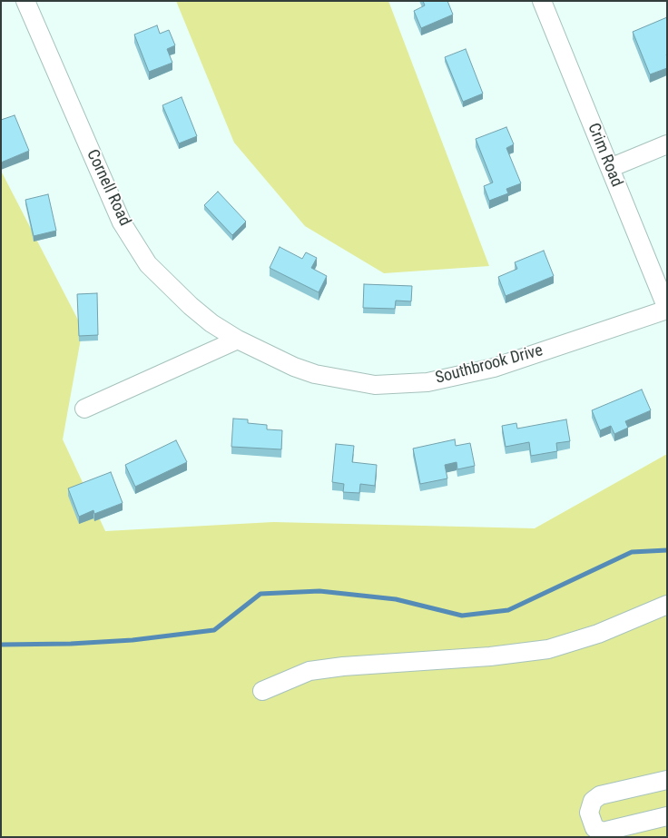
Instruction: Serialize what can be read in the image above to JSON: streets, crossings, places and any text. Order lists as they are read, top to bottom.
{
  "streets": {
    "street": ["Crim Road", "Cornell Road", "Southbrook Drive"]
  },
  "crossings": [
    ["Crim Road", "Southbrook Drive"],
    ["Cornell Road", "Southbrook Drive"]
  ]
}
